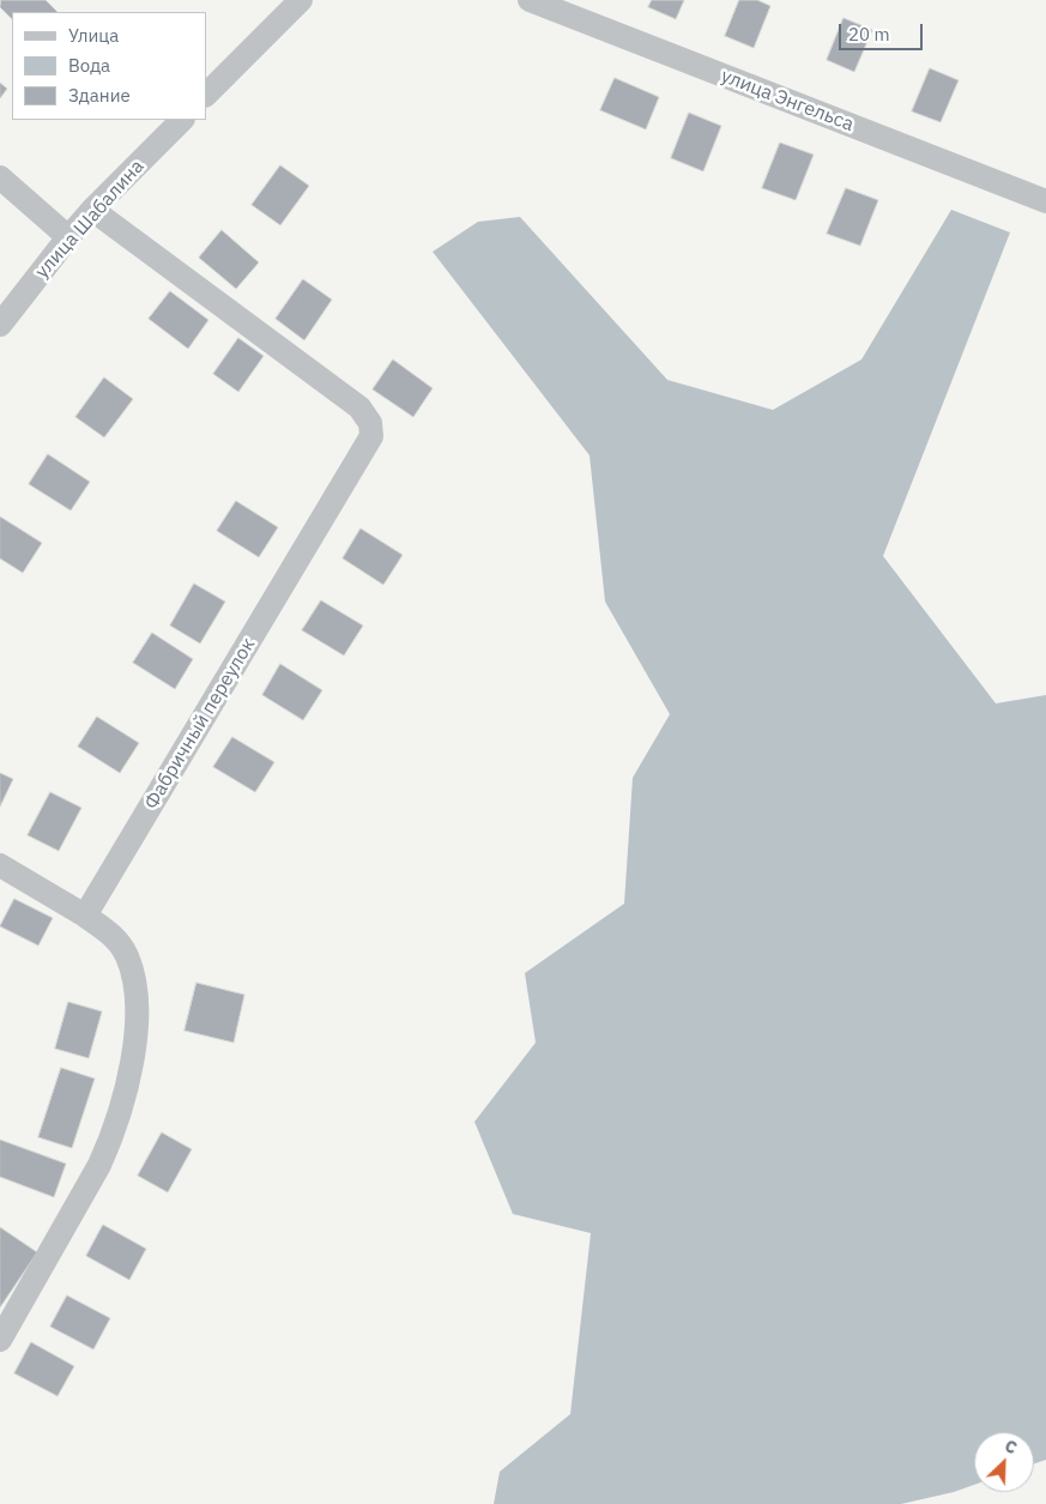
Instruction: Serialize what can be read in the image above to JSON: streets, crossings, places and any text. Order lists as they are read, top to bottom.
{
  "streets": {
    "street": ["улица Энгельса", "улица Шабалина", "Фабричный переулок"]
  },
  "crossings": [
    ["улица Шабалина", "Фабричный переулок"]
  ],
  "legend": ["Улица", "Вода", "Здание"],
  "scale_bar": "20 m",
  "north": "top right"
}
